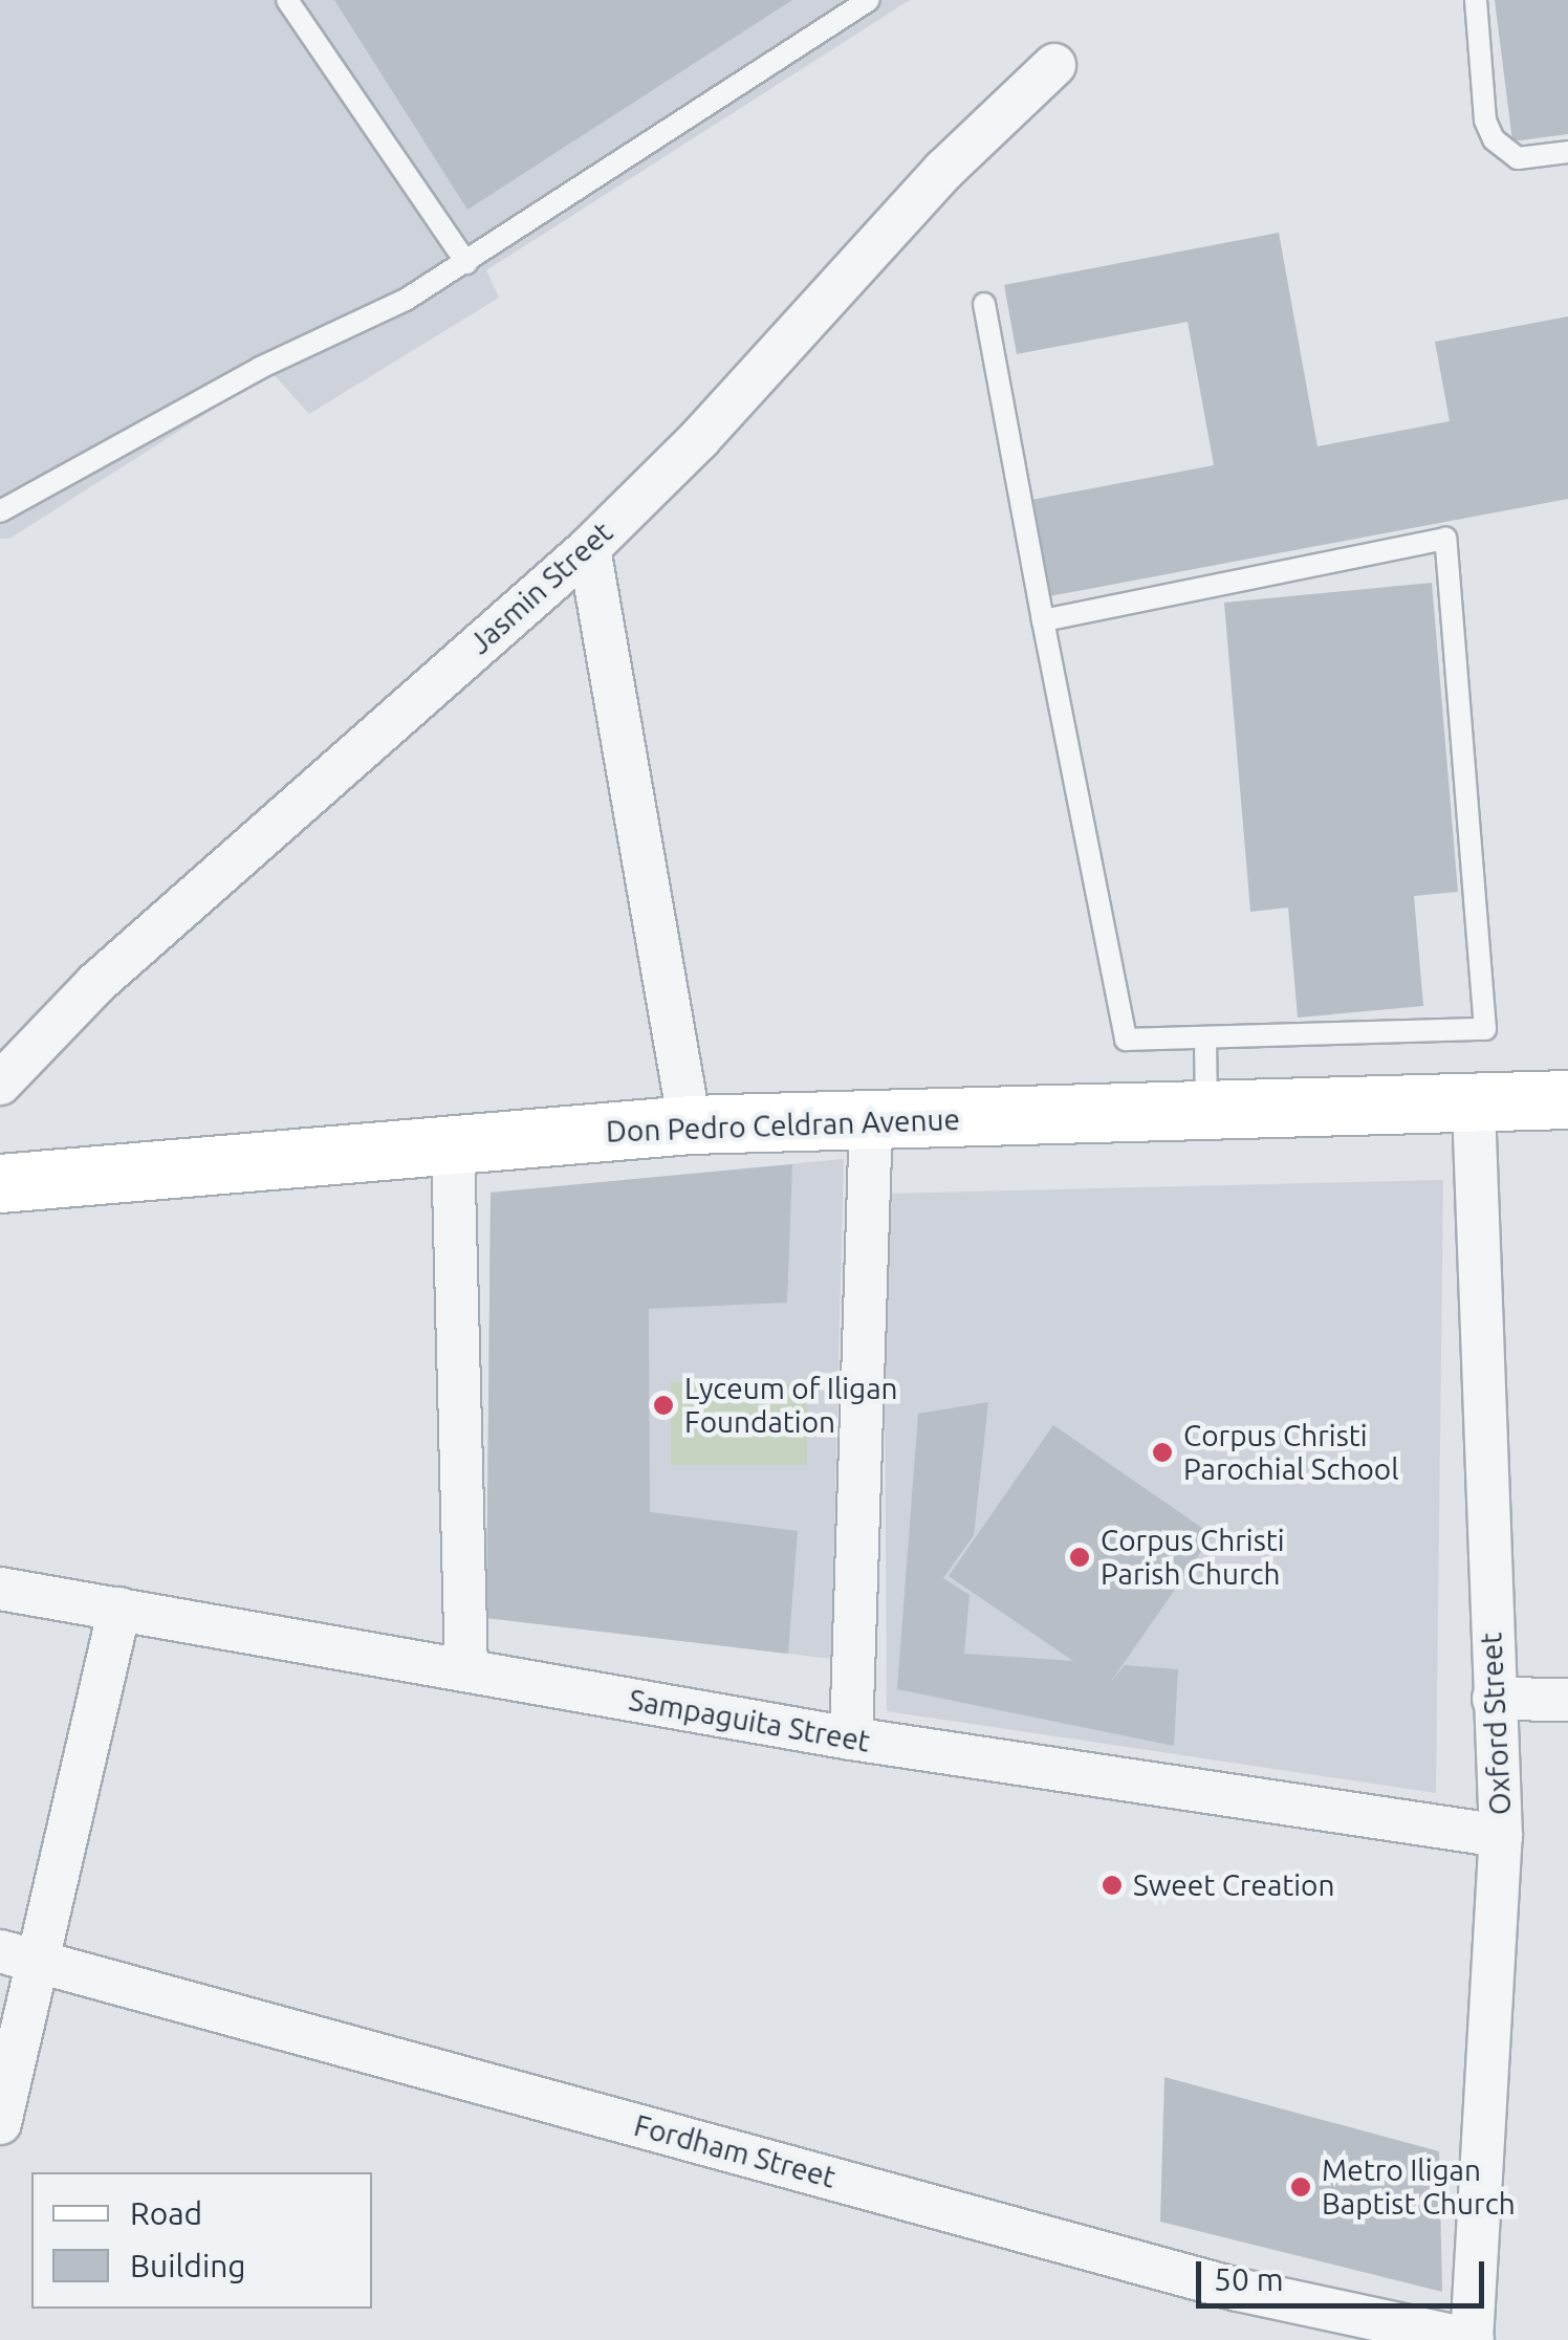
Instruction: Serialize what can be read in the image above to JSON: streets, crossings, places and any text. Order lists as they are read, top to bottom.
{
  "streets": {
    "main road": ["Don Pedro Celdran Avenue"],
    "street": [
      "Jasmin Street",
      "Sampaguita Street",
      "Oxford Street",
      "Fordham Street"
    ]
  },
  "crossings": [
    ["Don Pedro Celdran Avenue", "Oxford Street"],
    ["Sampaguita Street", "Oxford Street"],
    ["Oxford Street", "Fordham Street"]
  ],
  "places": [
    "Lyceum of Iligan Foundation",
    "Corpus Christi Parochial School",
    "Corpus Christi Parish Church",
    "Sweet Creation",
    "Metro Iligan Baptist Church"
  ],
  "legend": ["Road", "Building"],
  "scale_bar": "50 m"
}
